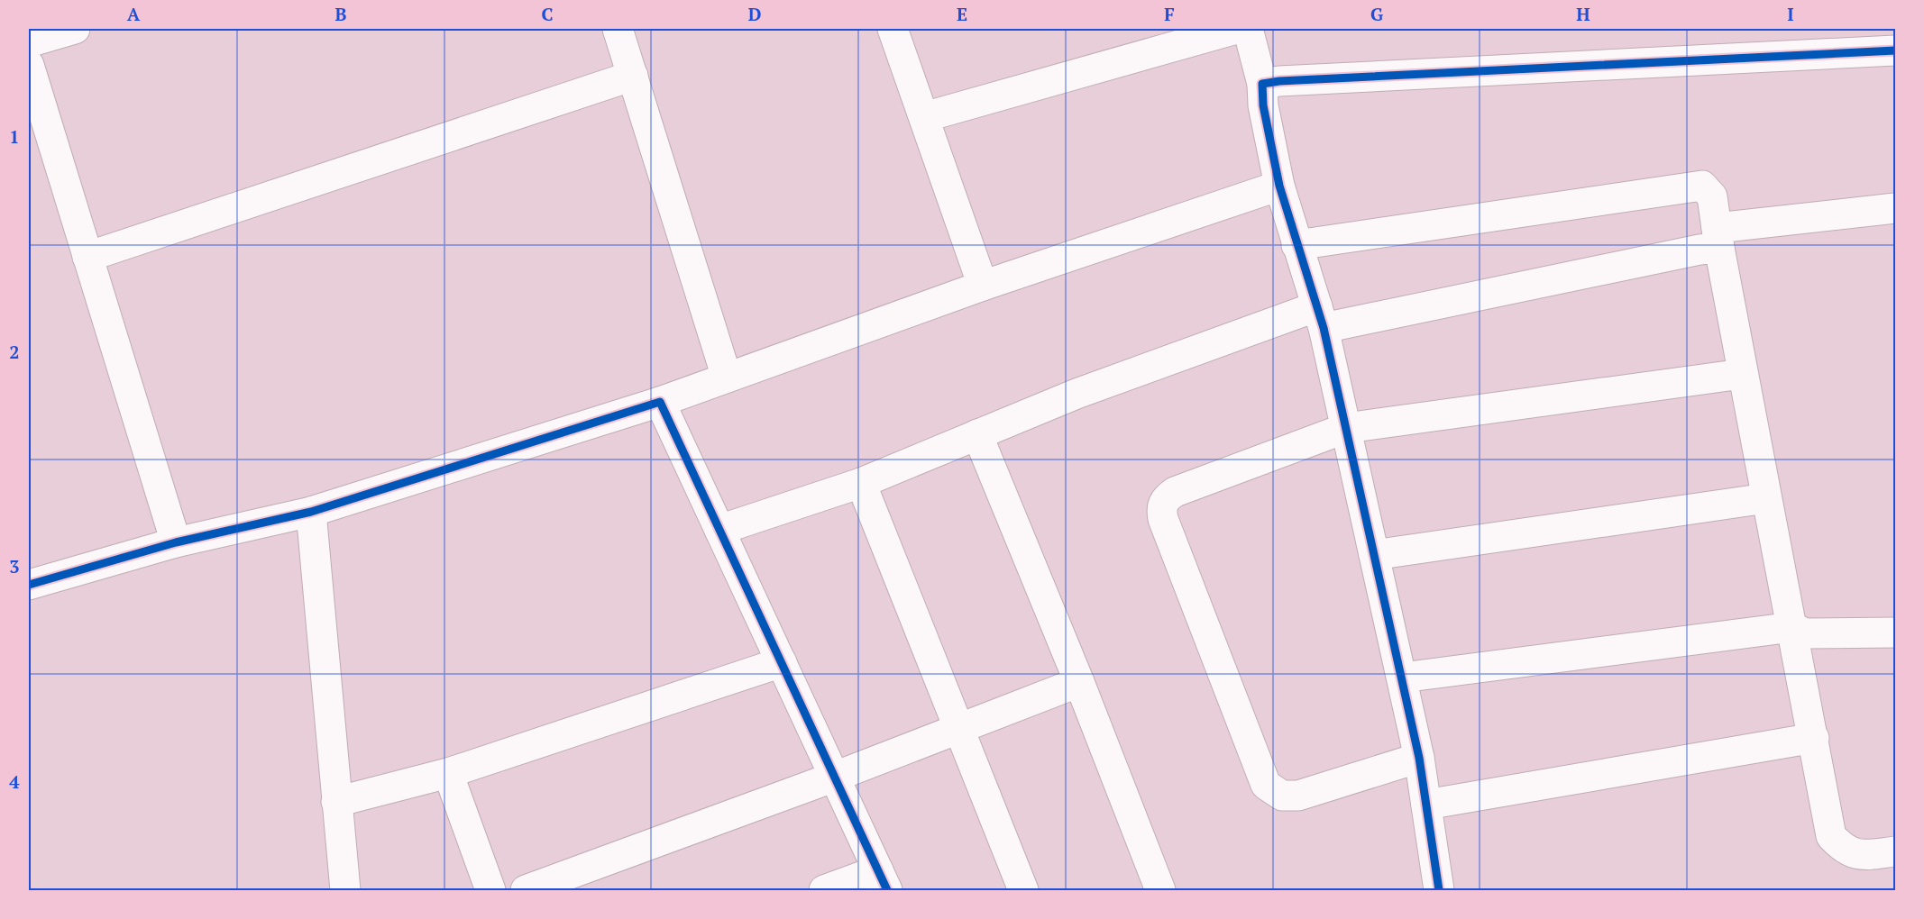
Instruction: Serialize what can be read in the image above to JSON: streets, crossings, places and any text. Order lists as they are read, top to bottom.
{
  "grid": {
    "columns": [
      "A",
      "B",
      "C",
      "D",
      "E",
      "F",
      "G",
      "H",
      "I"
    ],
    "rows": [
      "1",
      "2",
      "3",
      "4"
    ]
  }
}
